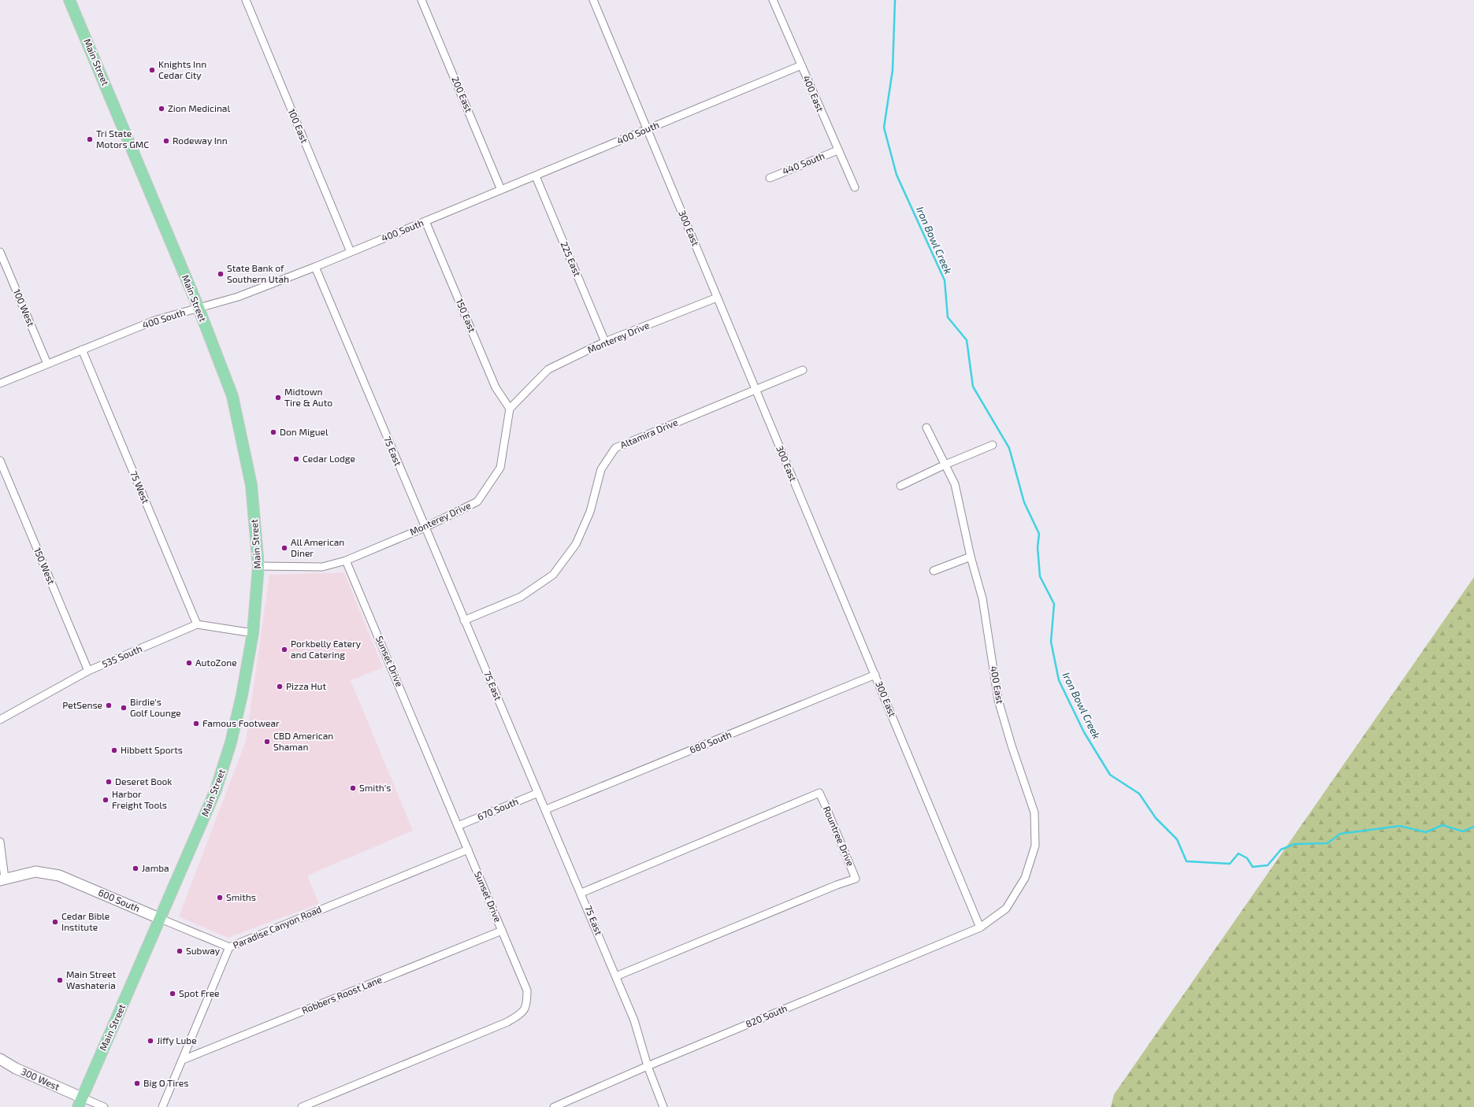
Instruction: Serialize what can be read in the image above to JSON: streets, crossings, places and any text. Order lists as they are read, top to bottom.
{
  "streets": {
    "main road": ["Main Street", "600 South", "300 West"],
    "street": [
      "400 East",
      "200 East",
      "100 East",
      "400 South",
      "440 South",
      "300 East",
      "225 East",
      "100 West",
      "150 East",
      "Monterey Drive",
      "Altamira Drive",
      "75 East",
      "75 West",
      "150 West",
      "535 South",
      "Sunset Drive",
      "680 South",
      "670 South",
      "Rountree Drive",
      "Paradise Canyon Road",
      "Robbers Roost Lane",
      "820 South"
    ]
  },
  "crossings": [
    ["Main Street", "400 South"],
    ["Main Street", "Monterey Drive"],
    ["Main Street", "600 South"],
    ["Main Street", "300 West"],
    ["400 East", "400 South"],
    ["400 East", "440 South"],
    ["400 East", "300 East"],
    ["400 East", "820 South"],
    ["200 East", "400 South"],
    ["100 East", "400 South"],
    ["400 South", "300 East"],
    ["400 South", "225 East"],
    ["400 South", "100 West"],
    ["400 South", "150 East"],
    ["400 South", "75 East"],
    ["400 South", "75 West"],
    ["300 East", "Monterey Drive"],
    ["300 East", "Altamira Drive"],
    ["300 East", "680 South"],
    ["300 East", "820 South"],
    ["225 East", "Monterey Drive"],
    ["150 East", "Monterey Drive"],
    ["Monterey Drive", "75 East"],
    ["Monterey Drive", "Sunset Drive"],
    ["Altamira Drive", "75 East"],
    ["75 East", "680 South"],
    ["75 East", "670 South"],
    ["75 East", "Rountree Drive"],
    ["75 East", "820 South"],
    ["75 West", "535 South"],
    ["150 West", "535 South"],
    ["Sunset Drive", "670 South"],
    ["Sunset Drive", "Paradise Canyon Road"],
    ["Sunset Drive", "Robbers Roost Lane"],
    ["600 South", "Paradise Canyon Road"],
    ["Paradise Canyon Road", "Robbers Roost Lane"]
  ],
  "water": ["Iron Bowl Creek"],
  "places": [
    "Knights Inn Cedar City",
    "Zion Medicinal",
    "Tri State Motors GMC",
    "Rodeway Inn",
    "State Bank of Southern Utah",
    "Midtown Tire & Auto",
    "Don Miguel",
    "Cedar Lodge",
    "All American Diner",
    "Porkbelly Eatery and Catering",
    "AutoZone",
    "Pizza Hut",
    "PetSense",
    "Birdie's Golf Lounge",
    "Famous Footwear",
    "CBD American Shaman",
    "Hibbett Sports",
    "Deseret Book",
    "Smith's",
    "Harbor Freight Tools",
    "Jamba",
    "Smiths",
    "Cedar Bible Institute",
    "Subway",
    "Main Street Washateria",
    "Spot Free",
    "Jiffy Lube",
    "Big O Tires"
  ]
}
